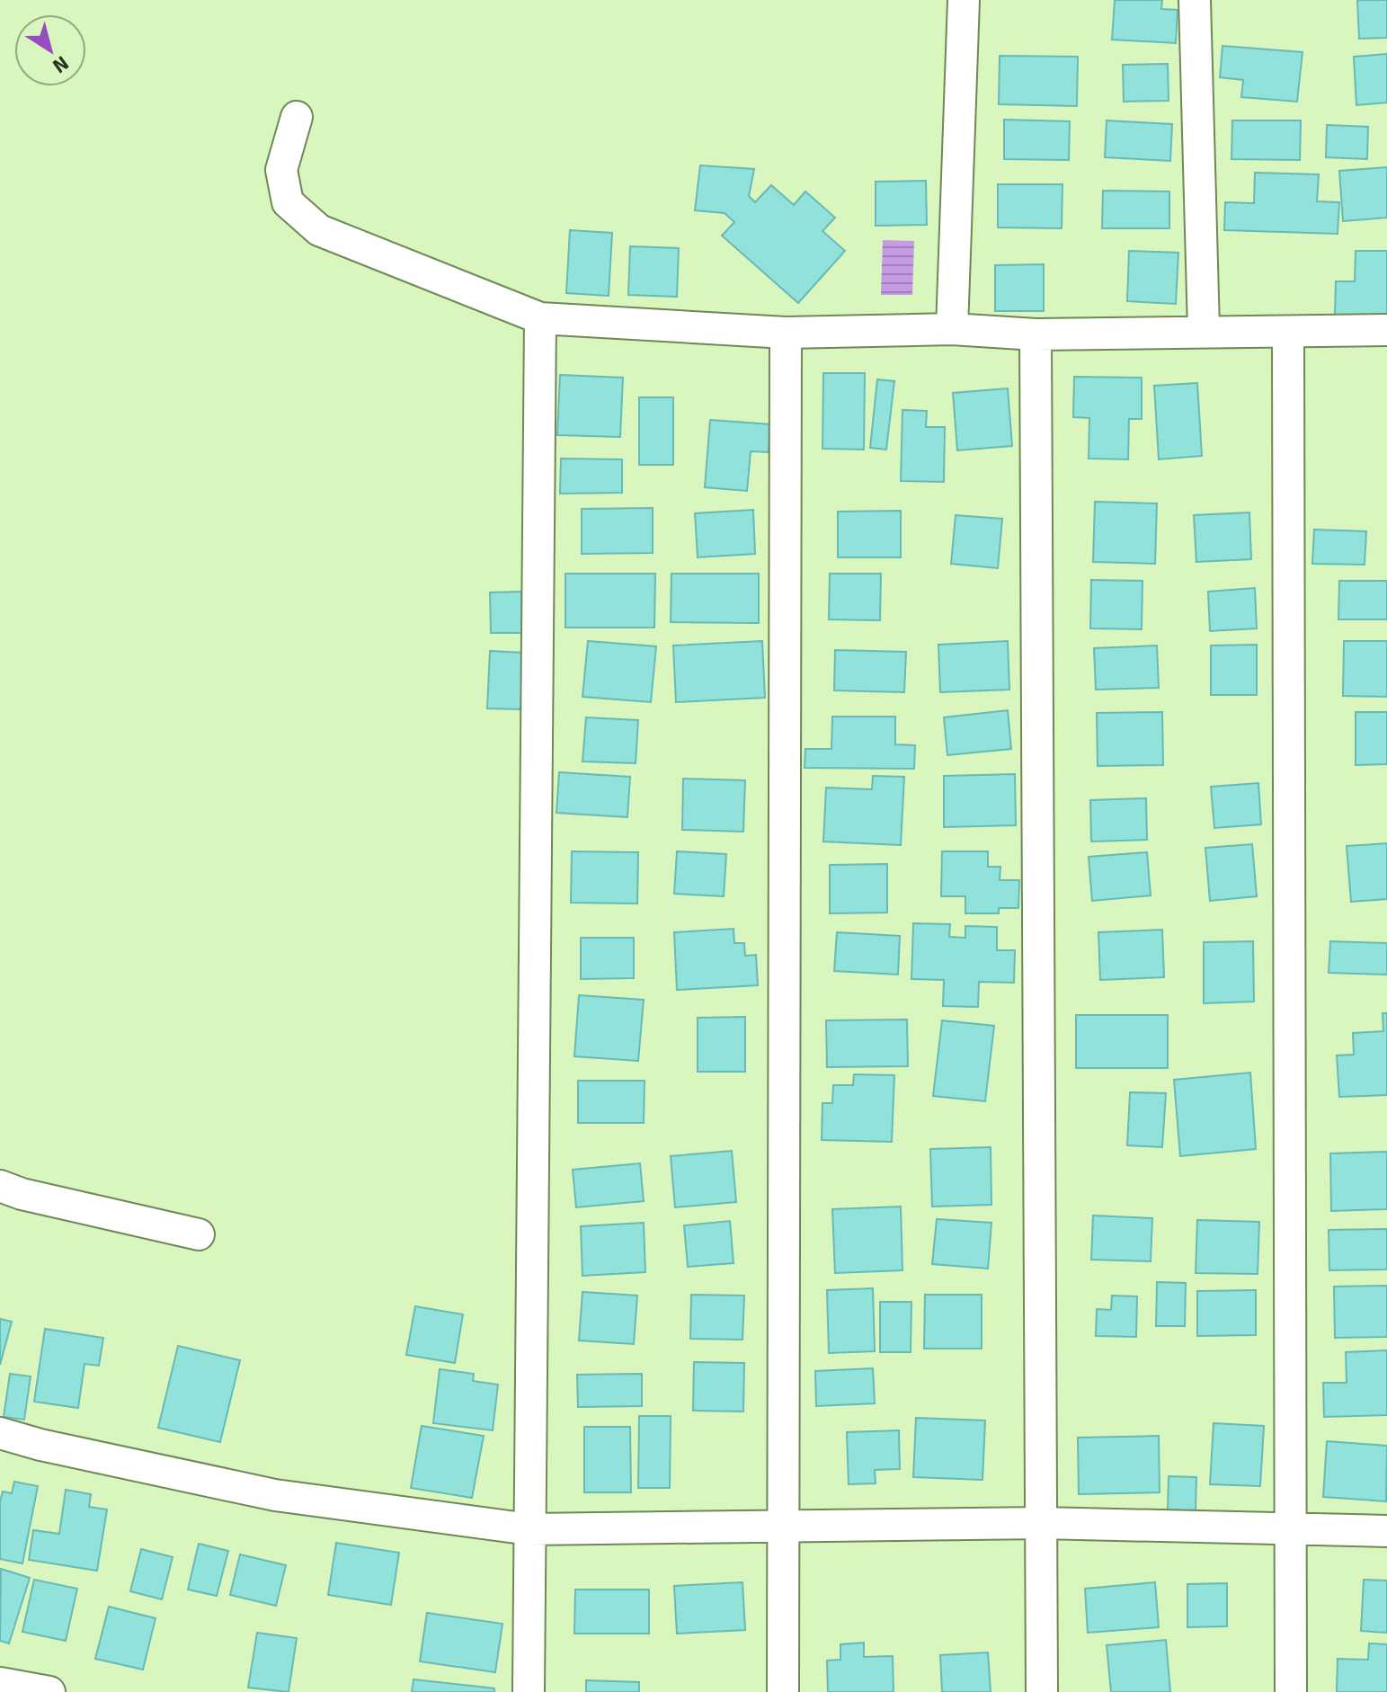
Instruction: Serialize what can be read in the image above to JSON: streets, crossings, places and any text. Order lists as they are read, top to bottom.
{
  "north": "bottom right"
}
